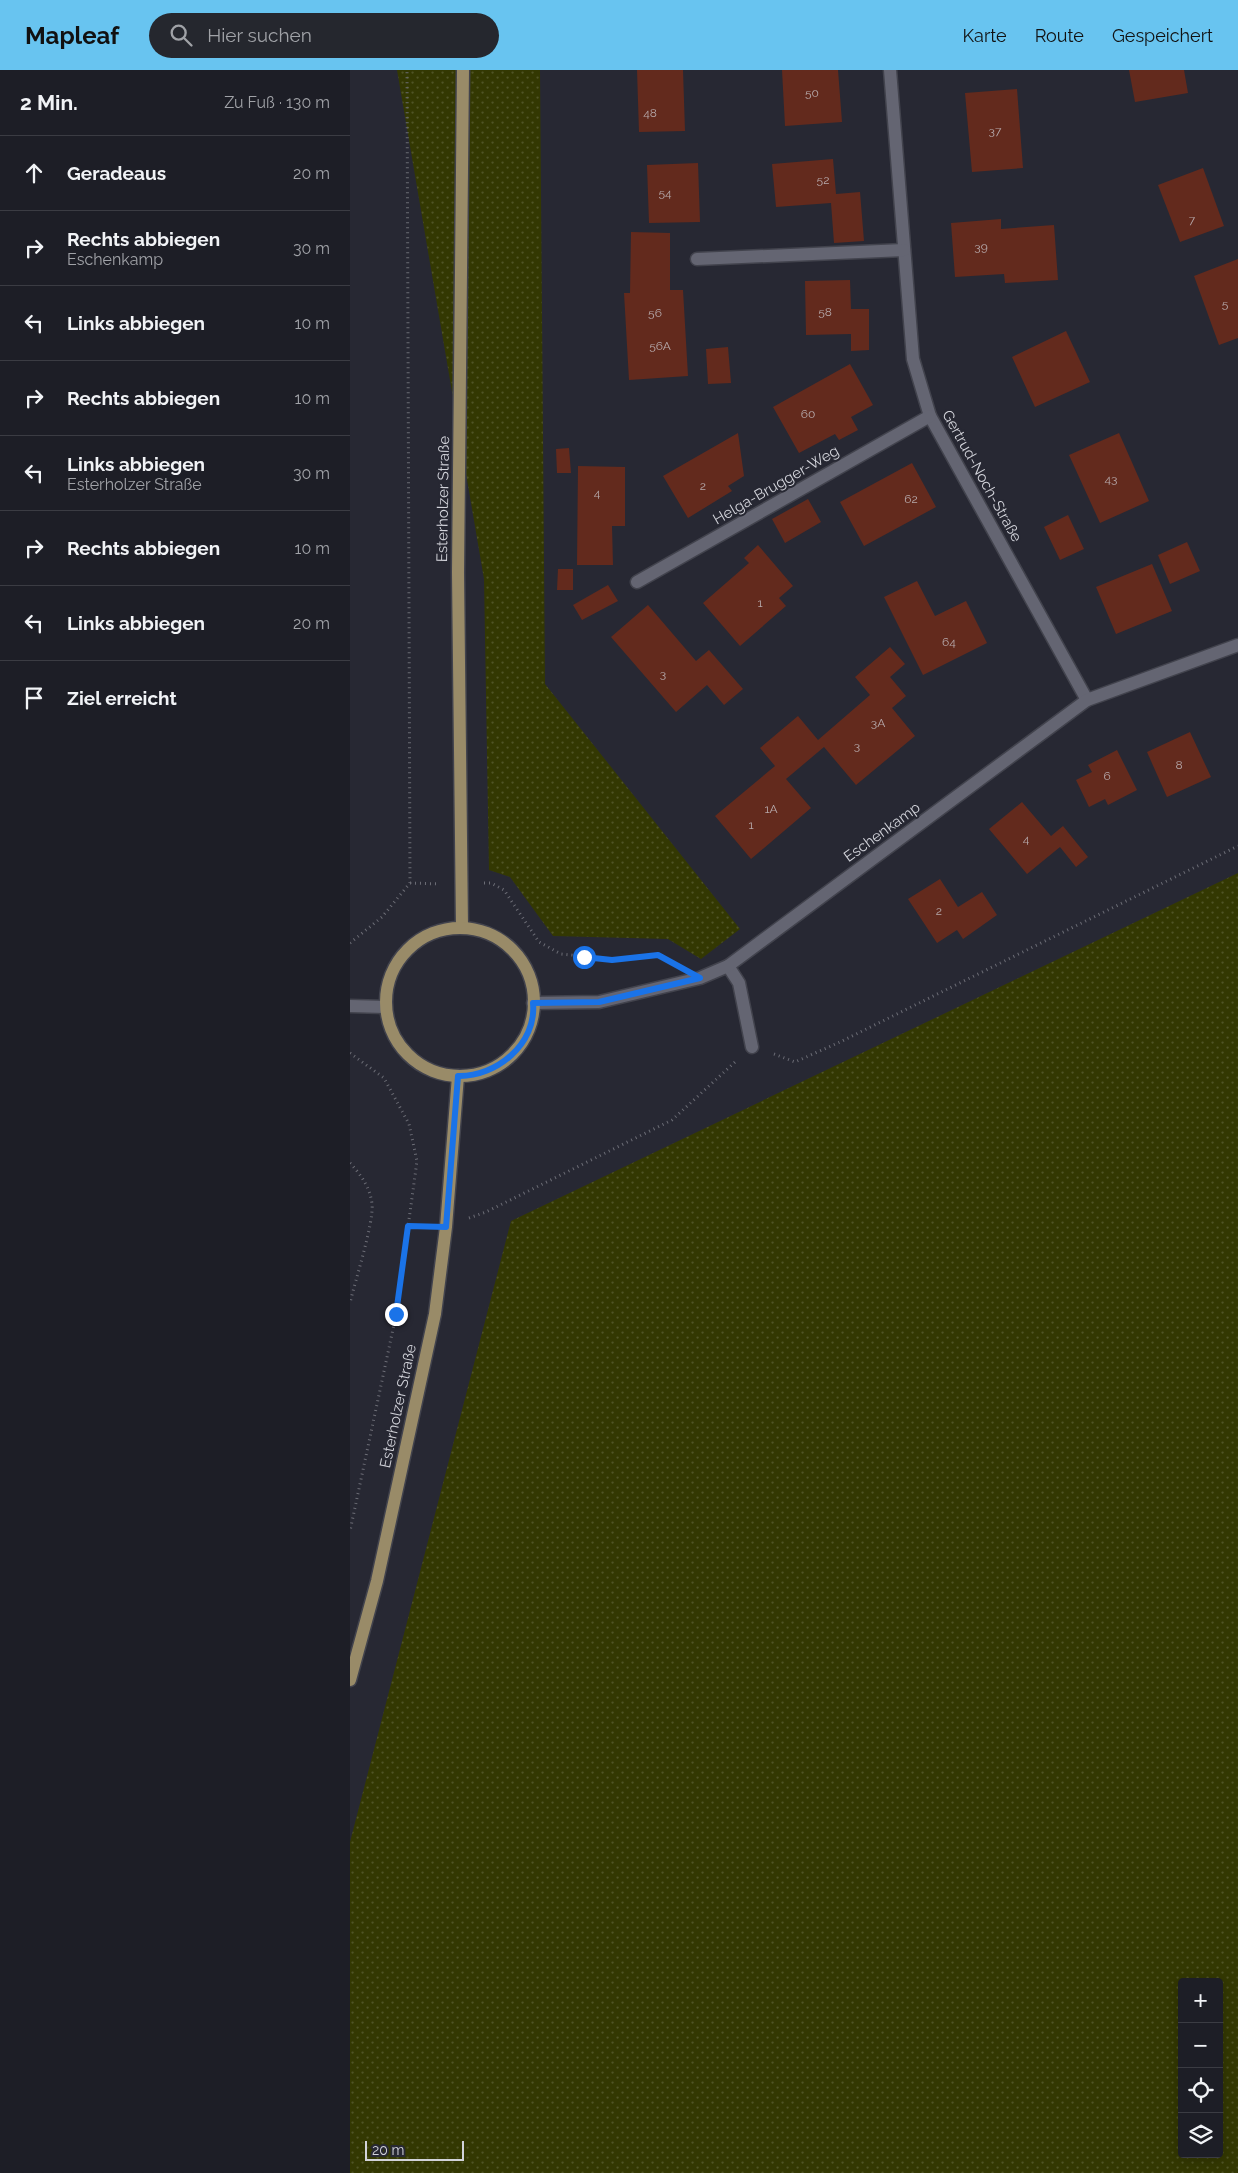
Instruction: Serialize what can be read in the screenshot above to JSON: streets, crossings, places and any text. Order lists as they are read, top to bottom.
{
  "streets": {
    "main road": ["Esterholzer Straße"],
    "street": ["Gertrud-Noch-Straße", "Helga-Brugger-Weg", "Eschenkamp"]
  },
  "crossings": [
    ["Gertrud-Noch-Straße", "Helga-Brugger-Weg"],
    ["Gertrud-Noch-Straße", "Eschenkamp"],
    ["Esterholzer Straße", "Eschenkamp"]
  ],
  "house_numbers": [
    "50",
    "48",
    "37",
    "52",
    "54",
    "7",
    "39",
    "5",
    "58",
    "56",
    "56A",
    "60",
    "43",
    "2",
    "4",
    "62",
    "1",
    "64",
    "3",
    "3A",
    "3",
    "8",
    "6",
    "1A",
    "1",
    "4",
    "2"
  ],
  "scale_bar": "20 m",
  "page": {
    "header": "Mapleaf",
    "search": "Hier suchen",
    "nav": ["Karte", "Route", "Gespeichert"],
    "heading": ["2 Min.", "Zu Fuß · 130 m"],
    "list": [
      ["Geradeaus", "20 m"],
      ["Rechts abbiegen", "Eschenkamp", "30 m"],
      ["Links abbiegen", "10 m"],
      ["Rechts abbiegen", "10 m"],
      ["Links abbiegen", "Esterholzer Straße", "30 m"],
      ["Rechts abbiegen", "10 m"],
      ["Links abbiegen", "20 m"],
      "Ziel erreicht"
    ],
    "map_buttons": ["+", "−"],
    "scale": "20 m"
  }
}
